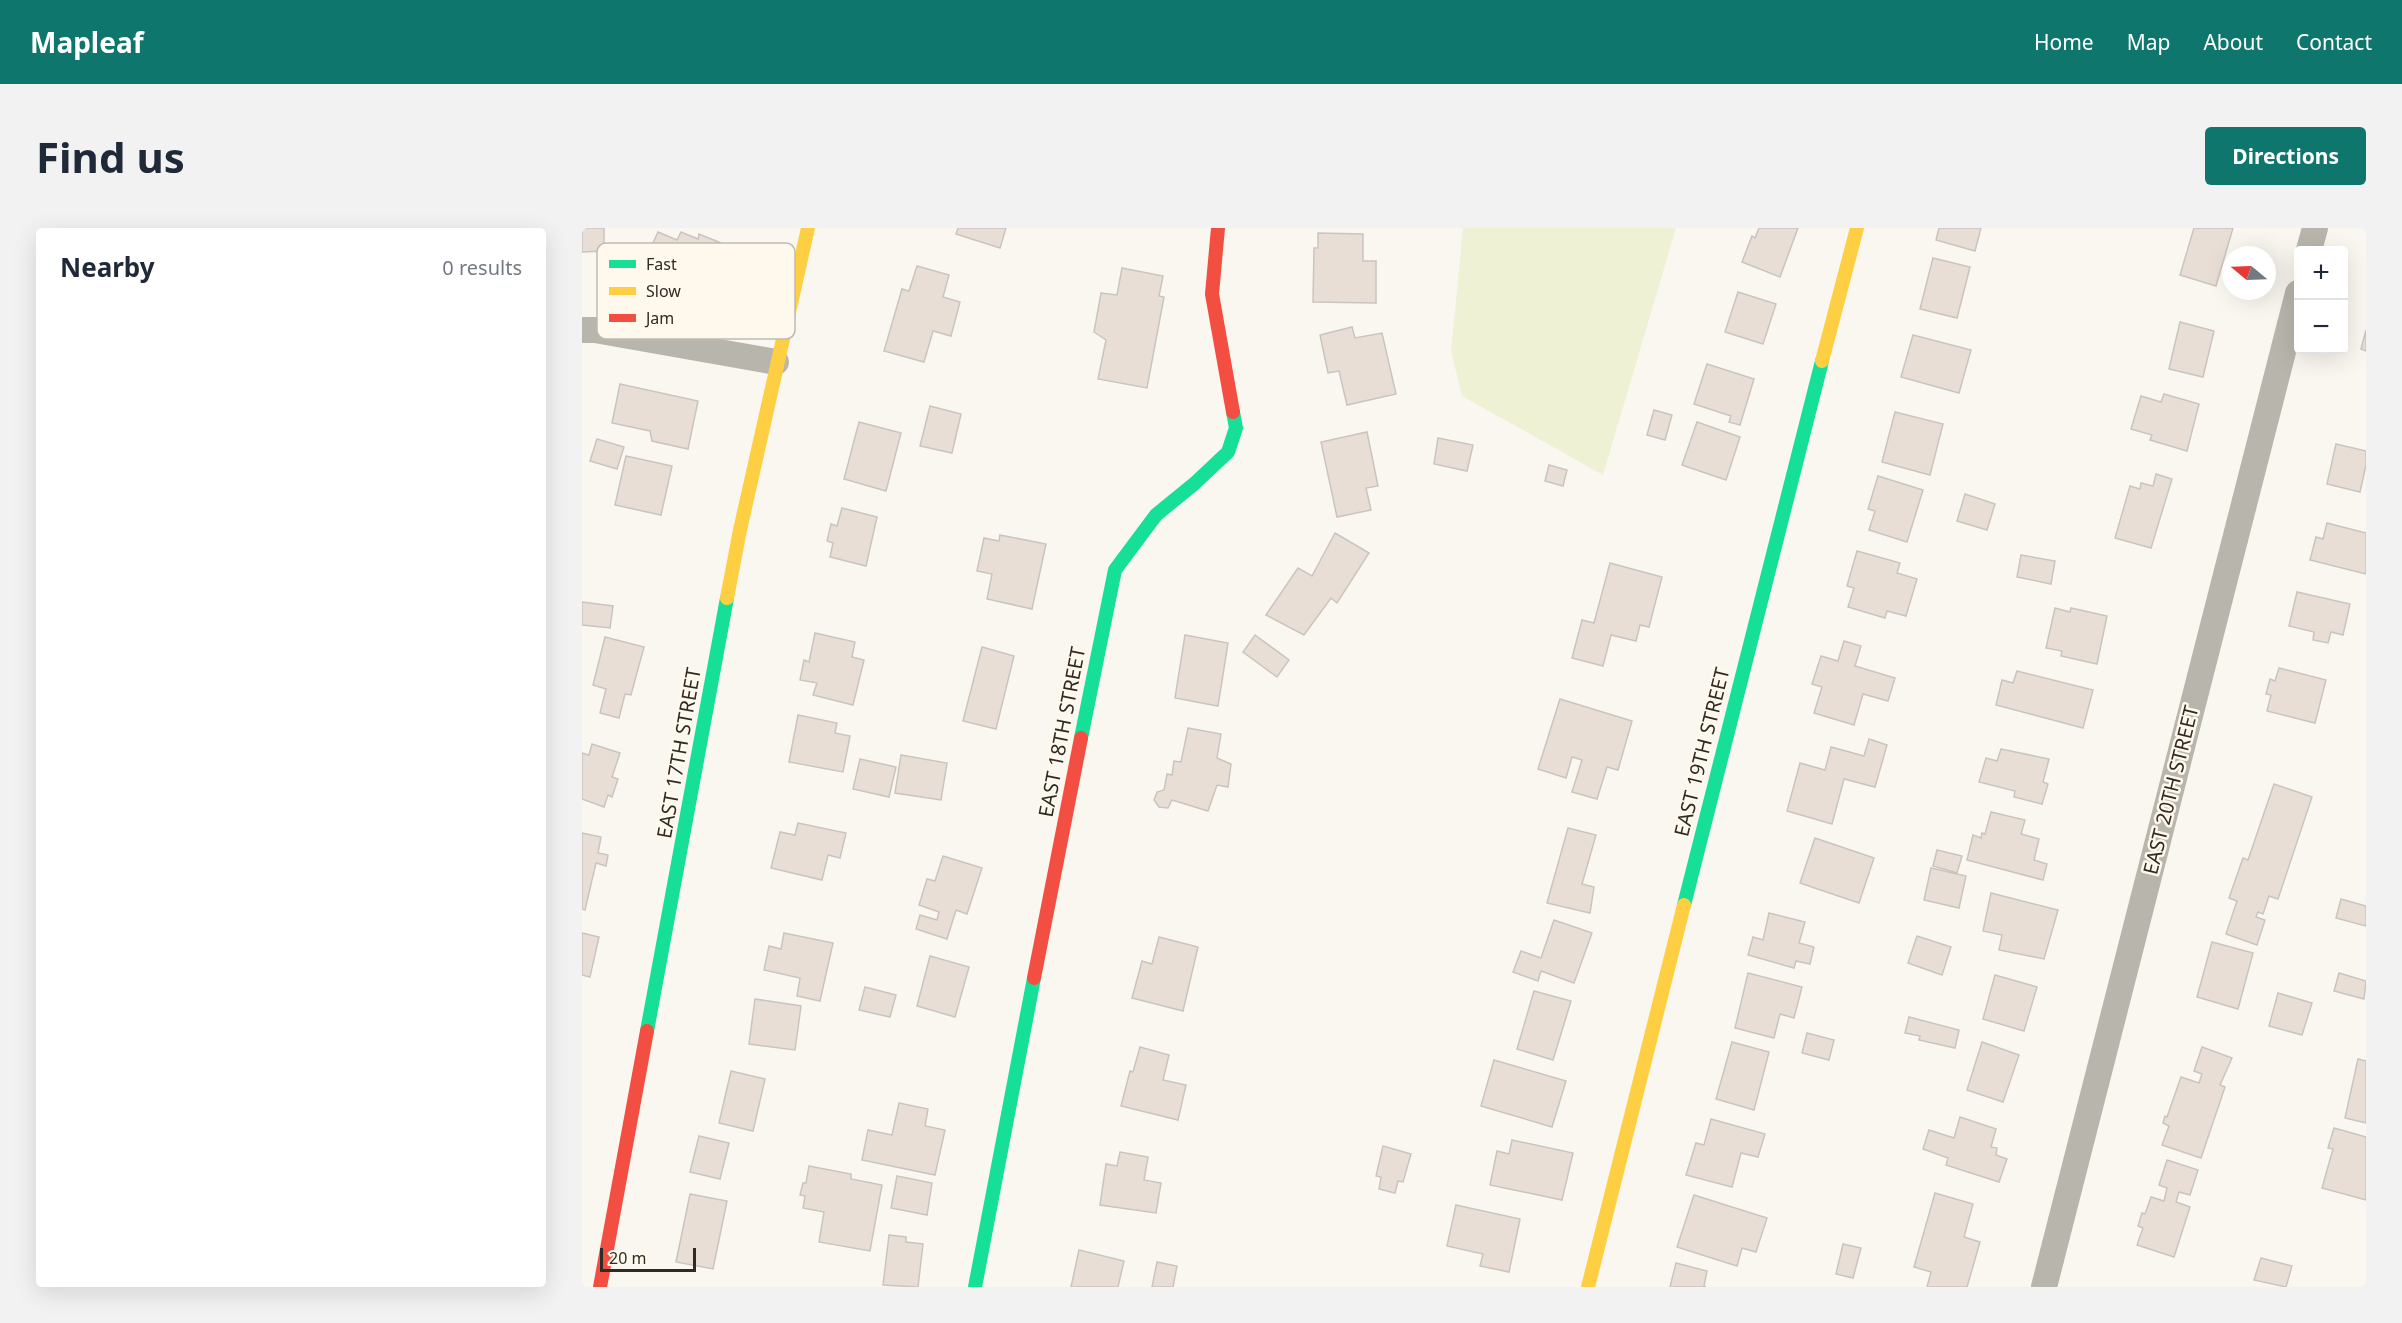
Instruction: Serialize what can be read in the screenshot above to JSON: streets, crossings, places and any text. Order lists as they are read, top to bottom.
{
  "streets": {
    "street": [
      "EAST 18TH STREET",
      "EAST 19TH STREET",
      "EAST 17TH STREET",
      "EAST 20TH STREET"
    ]
  },
  "legend": ["Fast", "Slow", "Jam"],
  "scale_bar": "20 m",
  "north": "left",
  "page": {
    "header": "Mapleaf",
    "nav": [
      "Home",
      "Map",
      "About",
      "Contact"
    ],
    "buttons": "Directions",
    "title": "Find us",
    "heading": ["Nearby", "0 results"],
    "map_buttons": ["+", "−"],
    "scale": "20 m"
  }
}
